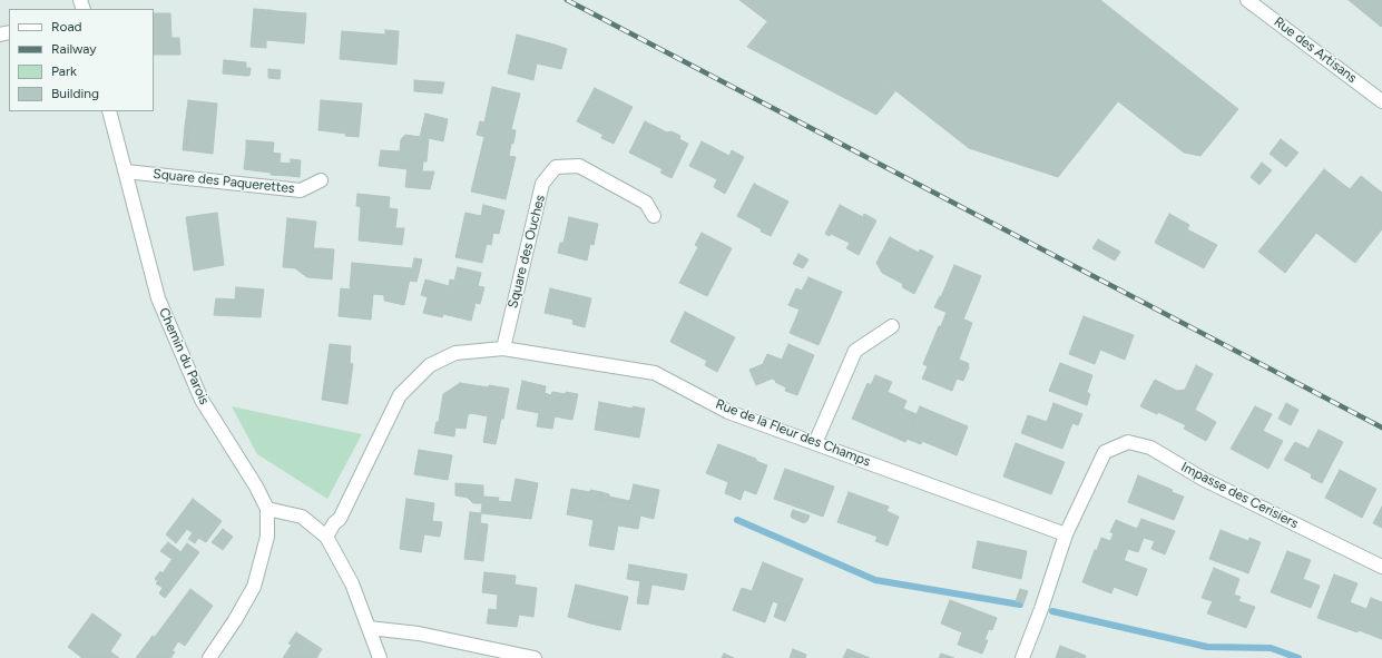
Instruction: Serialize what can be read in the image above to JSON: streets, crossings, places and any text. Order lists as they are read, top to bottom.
{
  "streets": {
    "street": [
      "Rue des Artisans",
      "Square des Paquerettes",
      "Square des Ouches",
      "Chemin du Parois",
      "Rue de la Fleur des Champs",
      "Impasse des Cerisiers"
    ]
  },
  "crossings": [
    ["Square des Paquerettes", "Chemin du Parois"],
    ["Square des Ouches", "Rue de la Fleur des Champs"],
    ["Rue de la Fleur des Champs", "Impasse des Cerisiers"]
  ],
  "legend": [
    "Road",
    "Railway",
    "Park",
    "Building"
  ]
}
